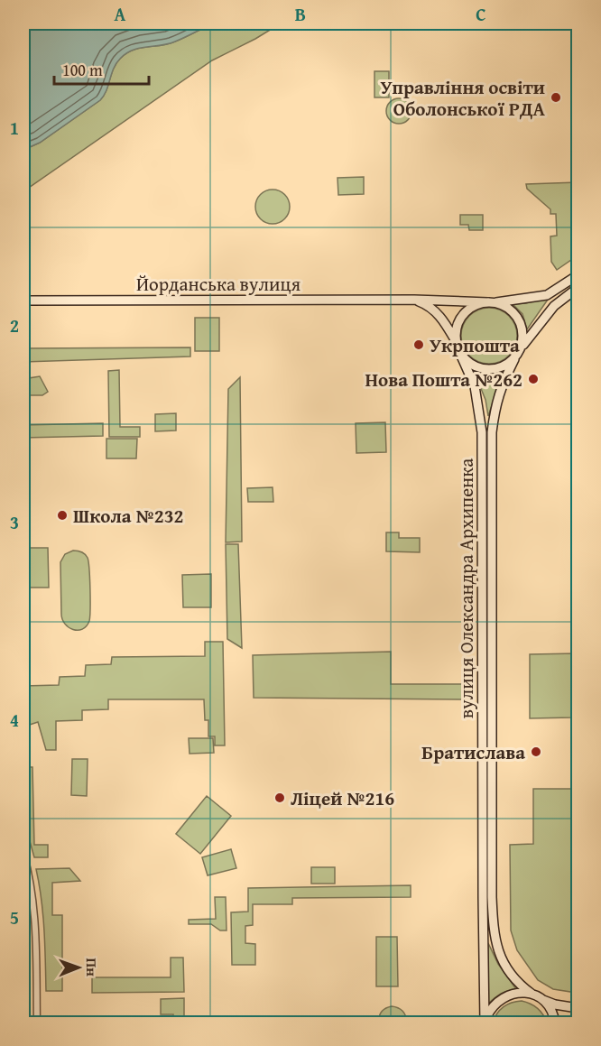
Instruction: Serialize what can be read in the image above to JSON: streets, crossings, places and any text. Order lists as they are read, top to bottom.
{
  "streets": {
    "main road": ["Йорданська вулиця", "вулиця Олександра Архипенка"]
  },
  "crossings": [
    ["Йорданська вулиця", "вулиця Олександра Архипенка"]
  ],
  "places": [
    "Управління освіти Оболонської РДА",
    "Укрпошта",
    "Нова Пошта №262",
    "Школа №232",
    "Братислава",
    "Ліцей №216"
  ],
  "scale_bar": "100 m",
  "north": "right",
  "grid": {
    "columns": ["A", "B", "C"],
    "rows": [
      "1",
      "2",
      "3",
      "4",
      "5"
    ]
  }
}
